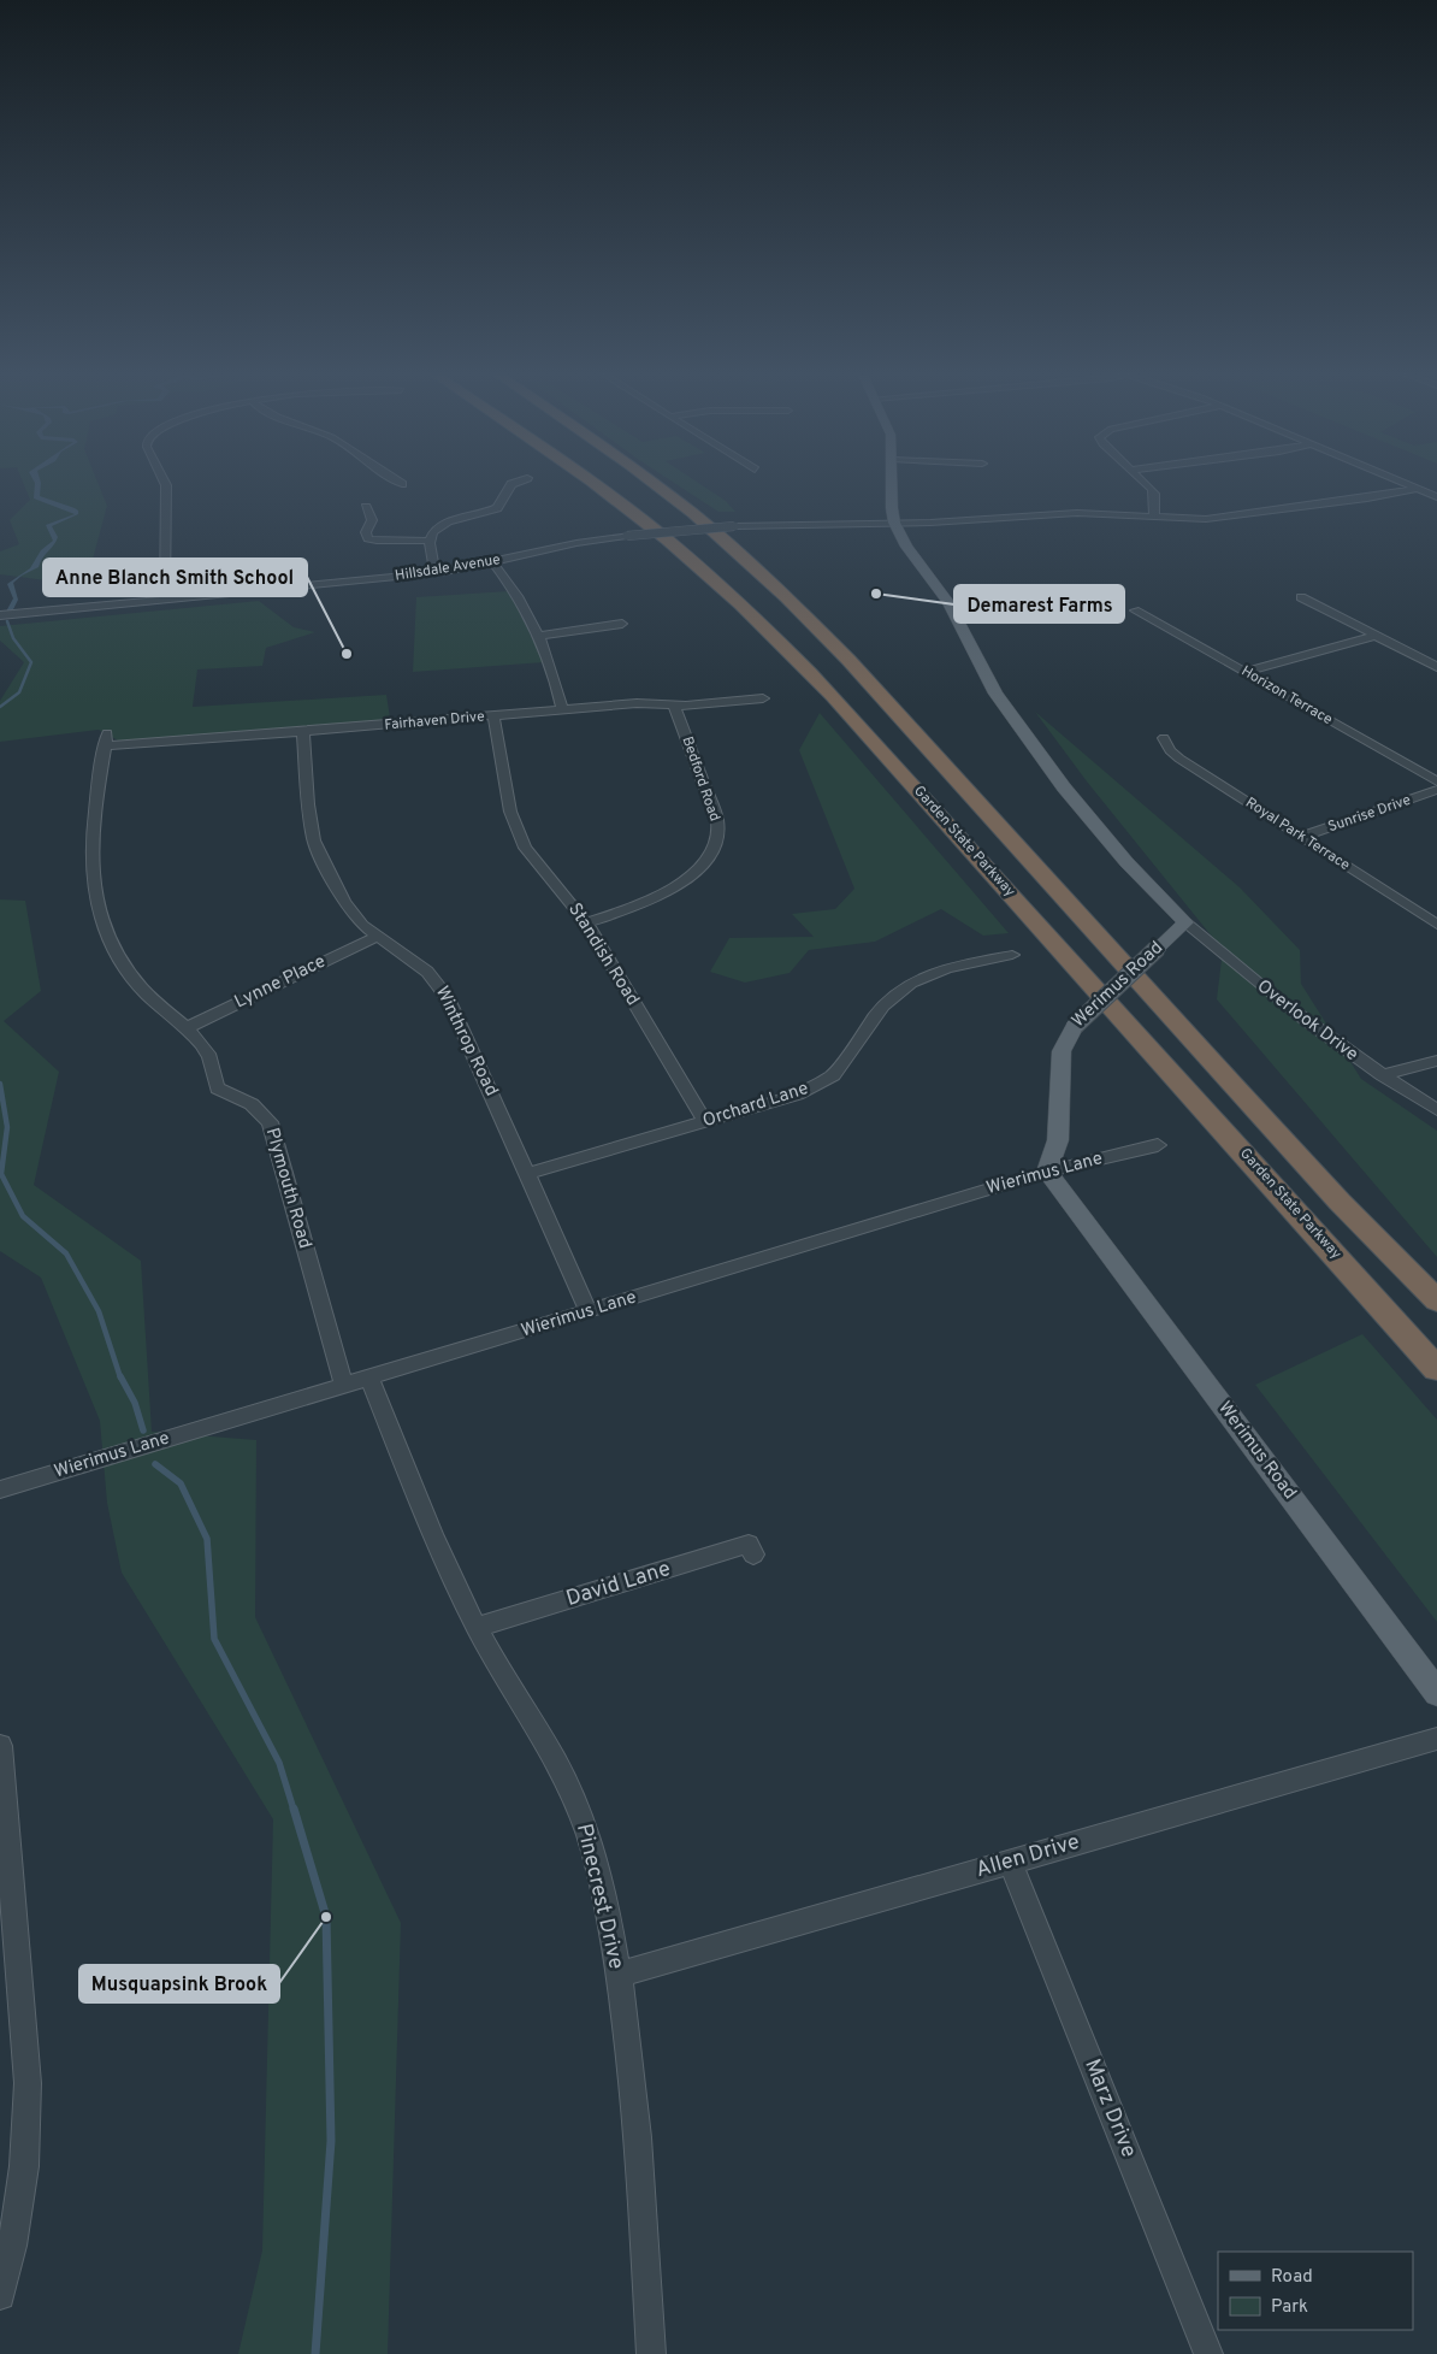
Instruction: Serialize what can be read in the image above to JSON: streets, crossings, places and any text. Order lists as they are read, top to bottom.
{
  "streets": {
    "highway": ["Garden State Parkway"],
    "main road": ["Werimus Road"],
    "street": [
      "Hillsdale Avenue",
      "Horizon Terrace",
      "Fairhaven Drive",
      "Bedford Road",
      "Sunrise Drive",
      "Royal Park Terrace",
      "Standish Road",
      "Lynne Place",
      "Overlook Drive",
      "Winthrop Road",
      "Orchard Lane",
      "Wierimus Lane",
      "Plymouth Road",
      "David Lane",
      "Allen Drive",
      "Pinecrest Drive",
      "Marz Drive"
    ]
  },
  "crossings": [
    ["Fairhaven Drive", "Bedford Road"],
    ["Fairhaven Drive", "Standish Road"],
    ["Fairhaven Drive", "Winthrop Road"],
    ["Fairhaven Drive", "Plymouth Road"],
    ["Bedford Road", "Standish Road"],
    ["Sunrise Drive", "Royal Park Terrace"],
    ["Standish Road", "Orchard Lane"],
    ["Lynne Place", "Winthrop Road"],
    ["Lynne Place", "Plymouth Road"],
    ["Werimus Road", "Overlook Drive"],
    ["Werimus Road", "Wierimus Lane"],
    ["Winthrop Road", "Orchard Lane"],
    ["Winthrop Road", "Wierimus Lane"],
    ["Wierimus Lane", "Plymouth Road"],
    ["Wierimus Lane", "Pinecrest Drive"],
    ["David Lane", "Pinecrest Drive"],
    ["Allen Drive", "Pinecrest Drive"],
    ["Allen Drive", "Marz Drive"]
  ],
  "places": ["Demarest Farms", "Anne Blanch Smith School", "Musquapsink Brook"],
  "legend": ["Road", "Park"]
}
